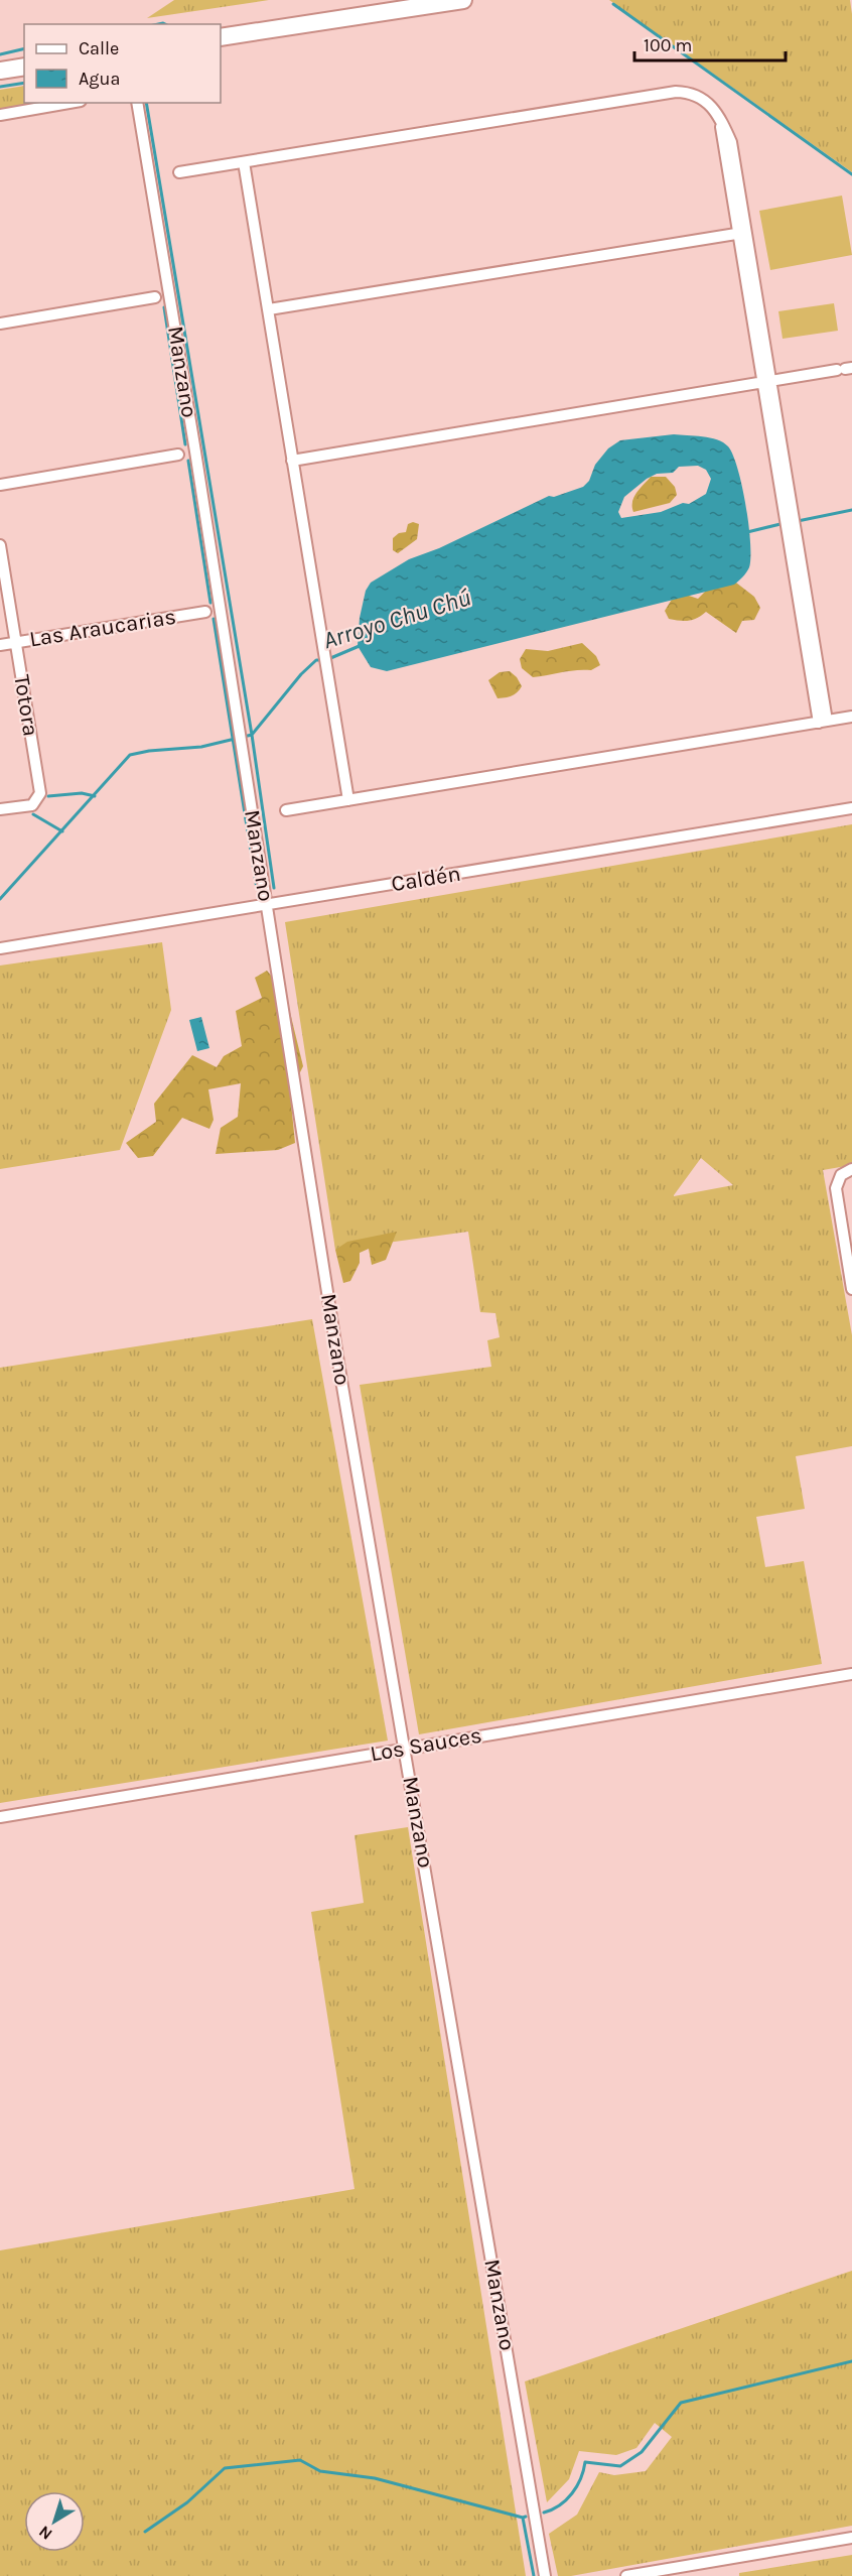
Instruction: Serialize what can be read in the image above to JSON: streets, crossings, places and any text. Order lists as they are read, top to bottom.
{
  "streets": {
    "street": [
      "Manzano",
      "Las Araucarias",
      "Totora",
      "Caldén",
      "Los Sauces"
    ]
  },
  "crossings": [
    ["Manzano", "Caldén"],
    ["Manzano", "Los Sauces"],
    ["Las Araucarias", "Totora"]
  ],
  "water": ["Arroyo Chu Chú"],
  "legend": ["Calle", "Agua"],
  "scale_bar": "100 m",
  "north": "bottom left"
}
